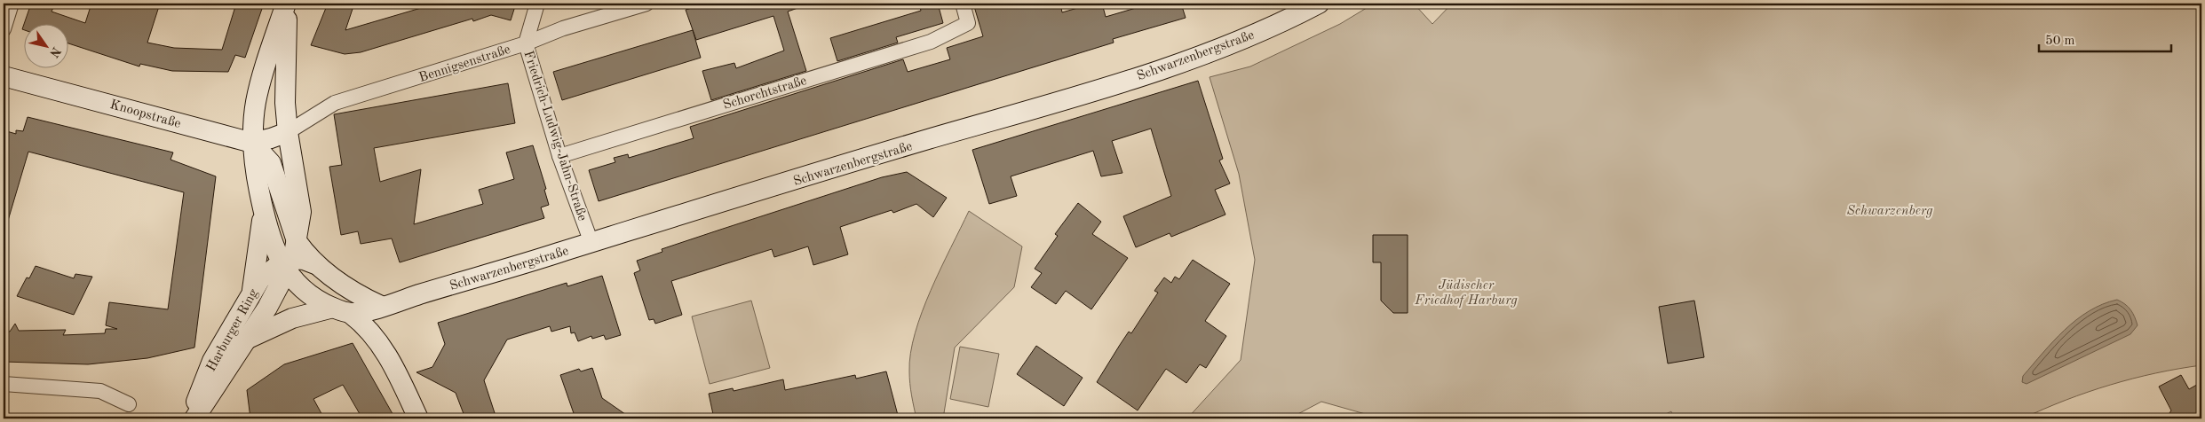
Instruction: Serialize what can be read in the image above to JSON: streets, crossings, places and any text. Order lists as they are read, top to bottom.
{
  "streets": {
    "main road": ["Schwarzenbergstraße", "Knoopstraße", "Harburger Ring"],
    "street": ["Bennigsenstraße", "Schorchtstraße", "Friedrich-Ludwig-Jahn-Straße"]
  },
  "crossings": [
    ["Schwarzenbergstraße", "Friedrich-Ludwig-Jahn-Straße"],
    ["Schwarzenbergstraße", "Harburger Ring"],
    ["Bennigsenstraße", "Knoopstraße"],
    ["Bennigsenstraße", "Friedrich-Ludwig-Jahn-Straße"],
    ["Bennigsenstraße", "Harburger Ring"],
    ["Schorchtstraße", "Friedrich-Ludwig-Jahn-Straße"],
    ["Knoopstraße", "Harburger Ring"]
  ],
  "parks": ["Schwarzenberg", "Jüdischer Friedhof Harburg"],
  "scale_bar": "50 m",
  "north": "bottom right"
}
